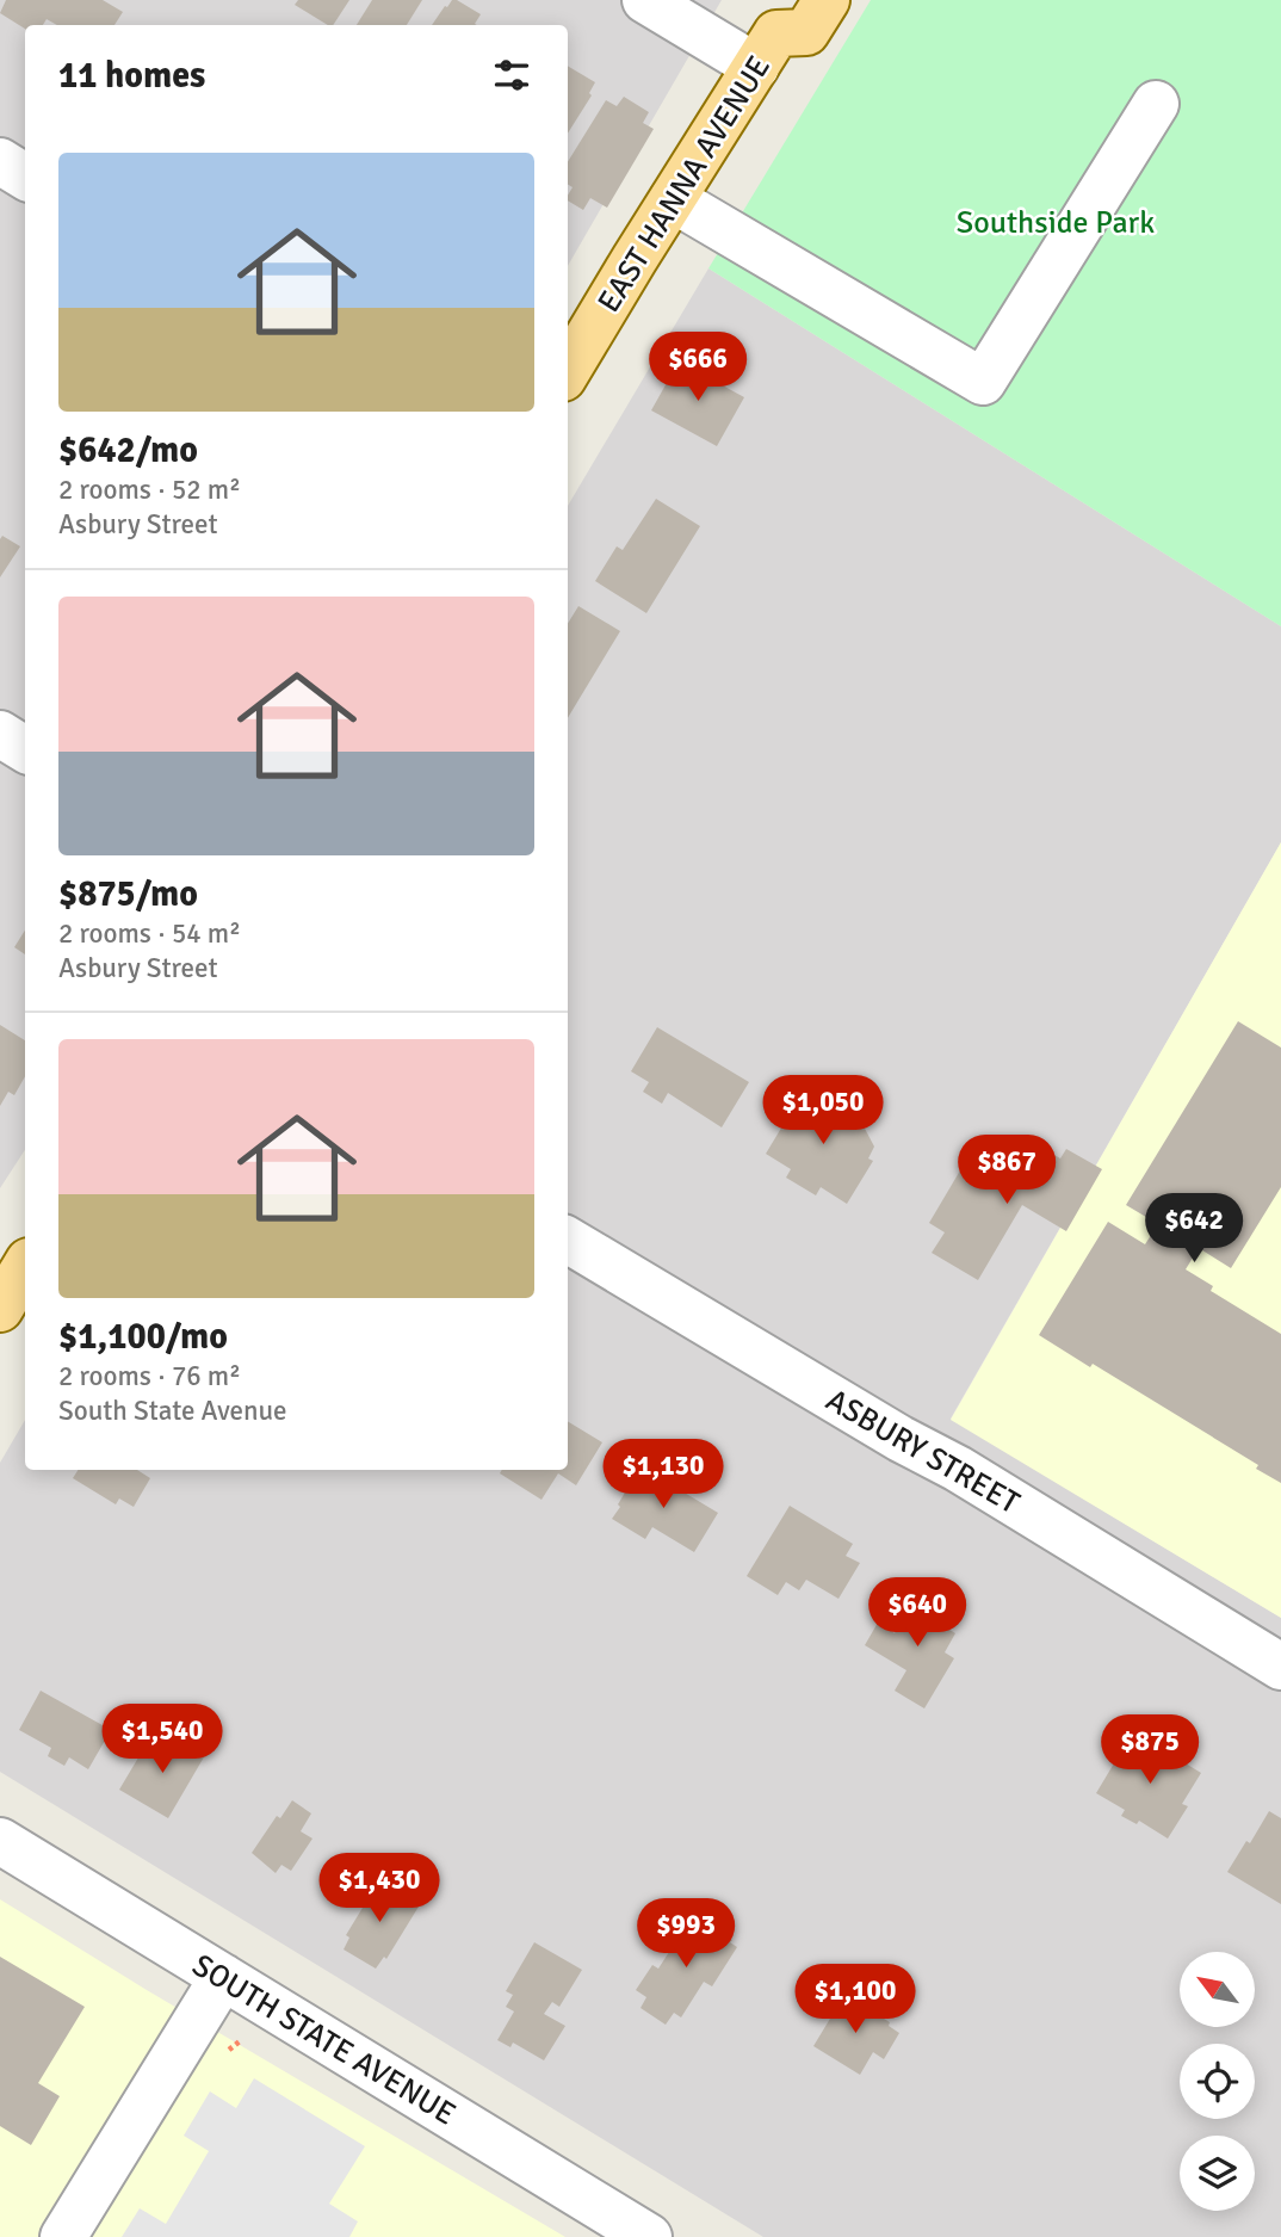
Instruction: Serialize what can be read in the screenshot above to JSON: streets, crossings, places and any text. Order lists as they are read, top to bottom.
{
  "streets": {
    "main road": ["EAST HANNA AVENUE"],
    "street": ["ASBURY STREET", "SOUTH STATE AVENUE"]
  },
  "parks": ["Southside Park"],
  "north": "top left",
  "page": {
    "heading": "11 homes",
    "list": [
      {
        "name": "$642/mo",
        "note": "2 rooms · 52 m² · Asbury Street"
      },
      {
        "name": "$875/mo",
        "note": "2 rooms · 54 m² · Asbury Street"
      },
      {
        "name": "$1,100/mo",
        "note": "2 rooms · 76 m² · South State Avenue"
      }
    ],
    "price": [
      "$666",
      "$1,050",
      "$867",
      "$642",
      "$1,130",
      "$640",
      "$1,540",
      "$875",
      "$1,430",
      "$993",
      "$1,100"
    ]
  }
}
